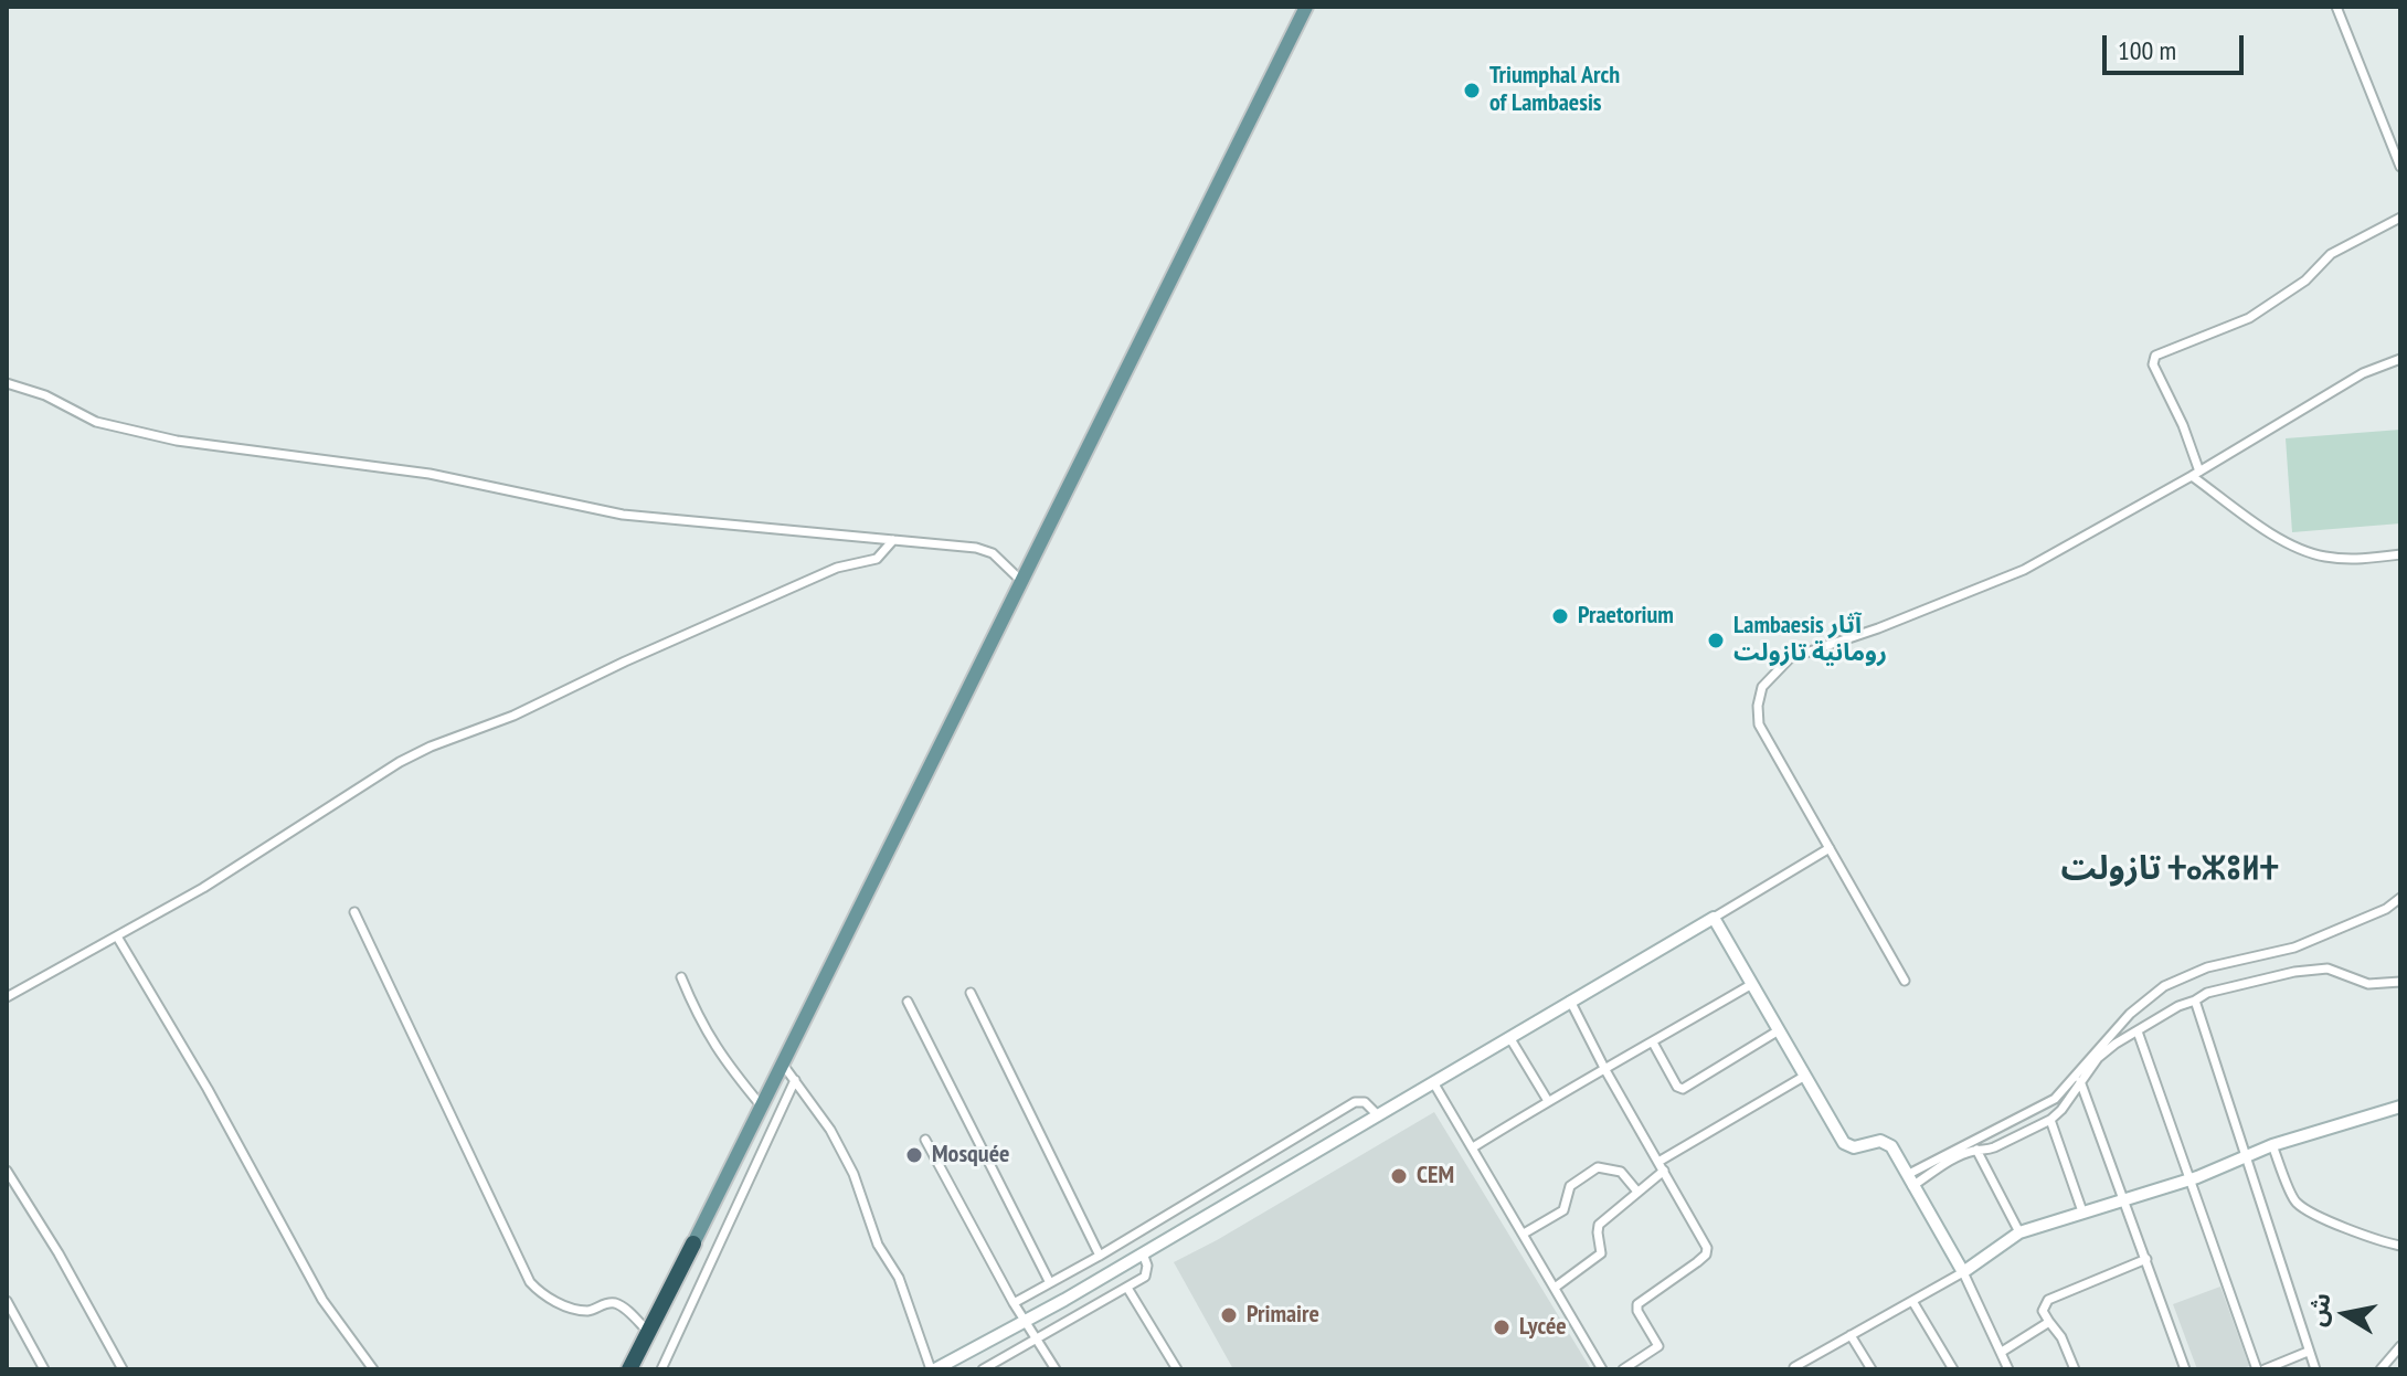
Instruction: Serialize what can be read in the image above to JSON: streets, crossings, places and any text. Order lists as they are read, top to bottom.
{
  "districts": ["تازولت ⵜⴰⵣⵓⵍⵜ"],
  "places": [
    "Triumphal Arch of Lambaesis",
    "Praetorium",
    "Lambaesis آثار رومانية تازولت",
    "Mosquée",
    "CEM",
    "Primaire",
    "Lycée"
  ],
  "scale_bar": "100 m",
  "north": "left"
}
